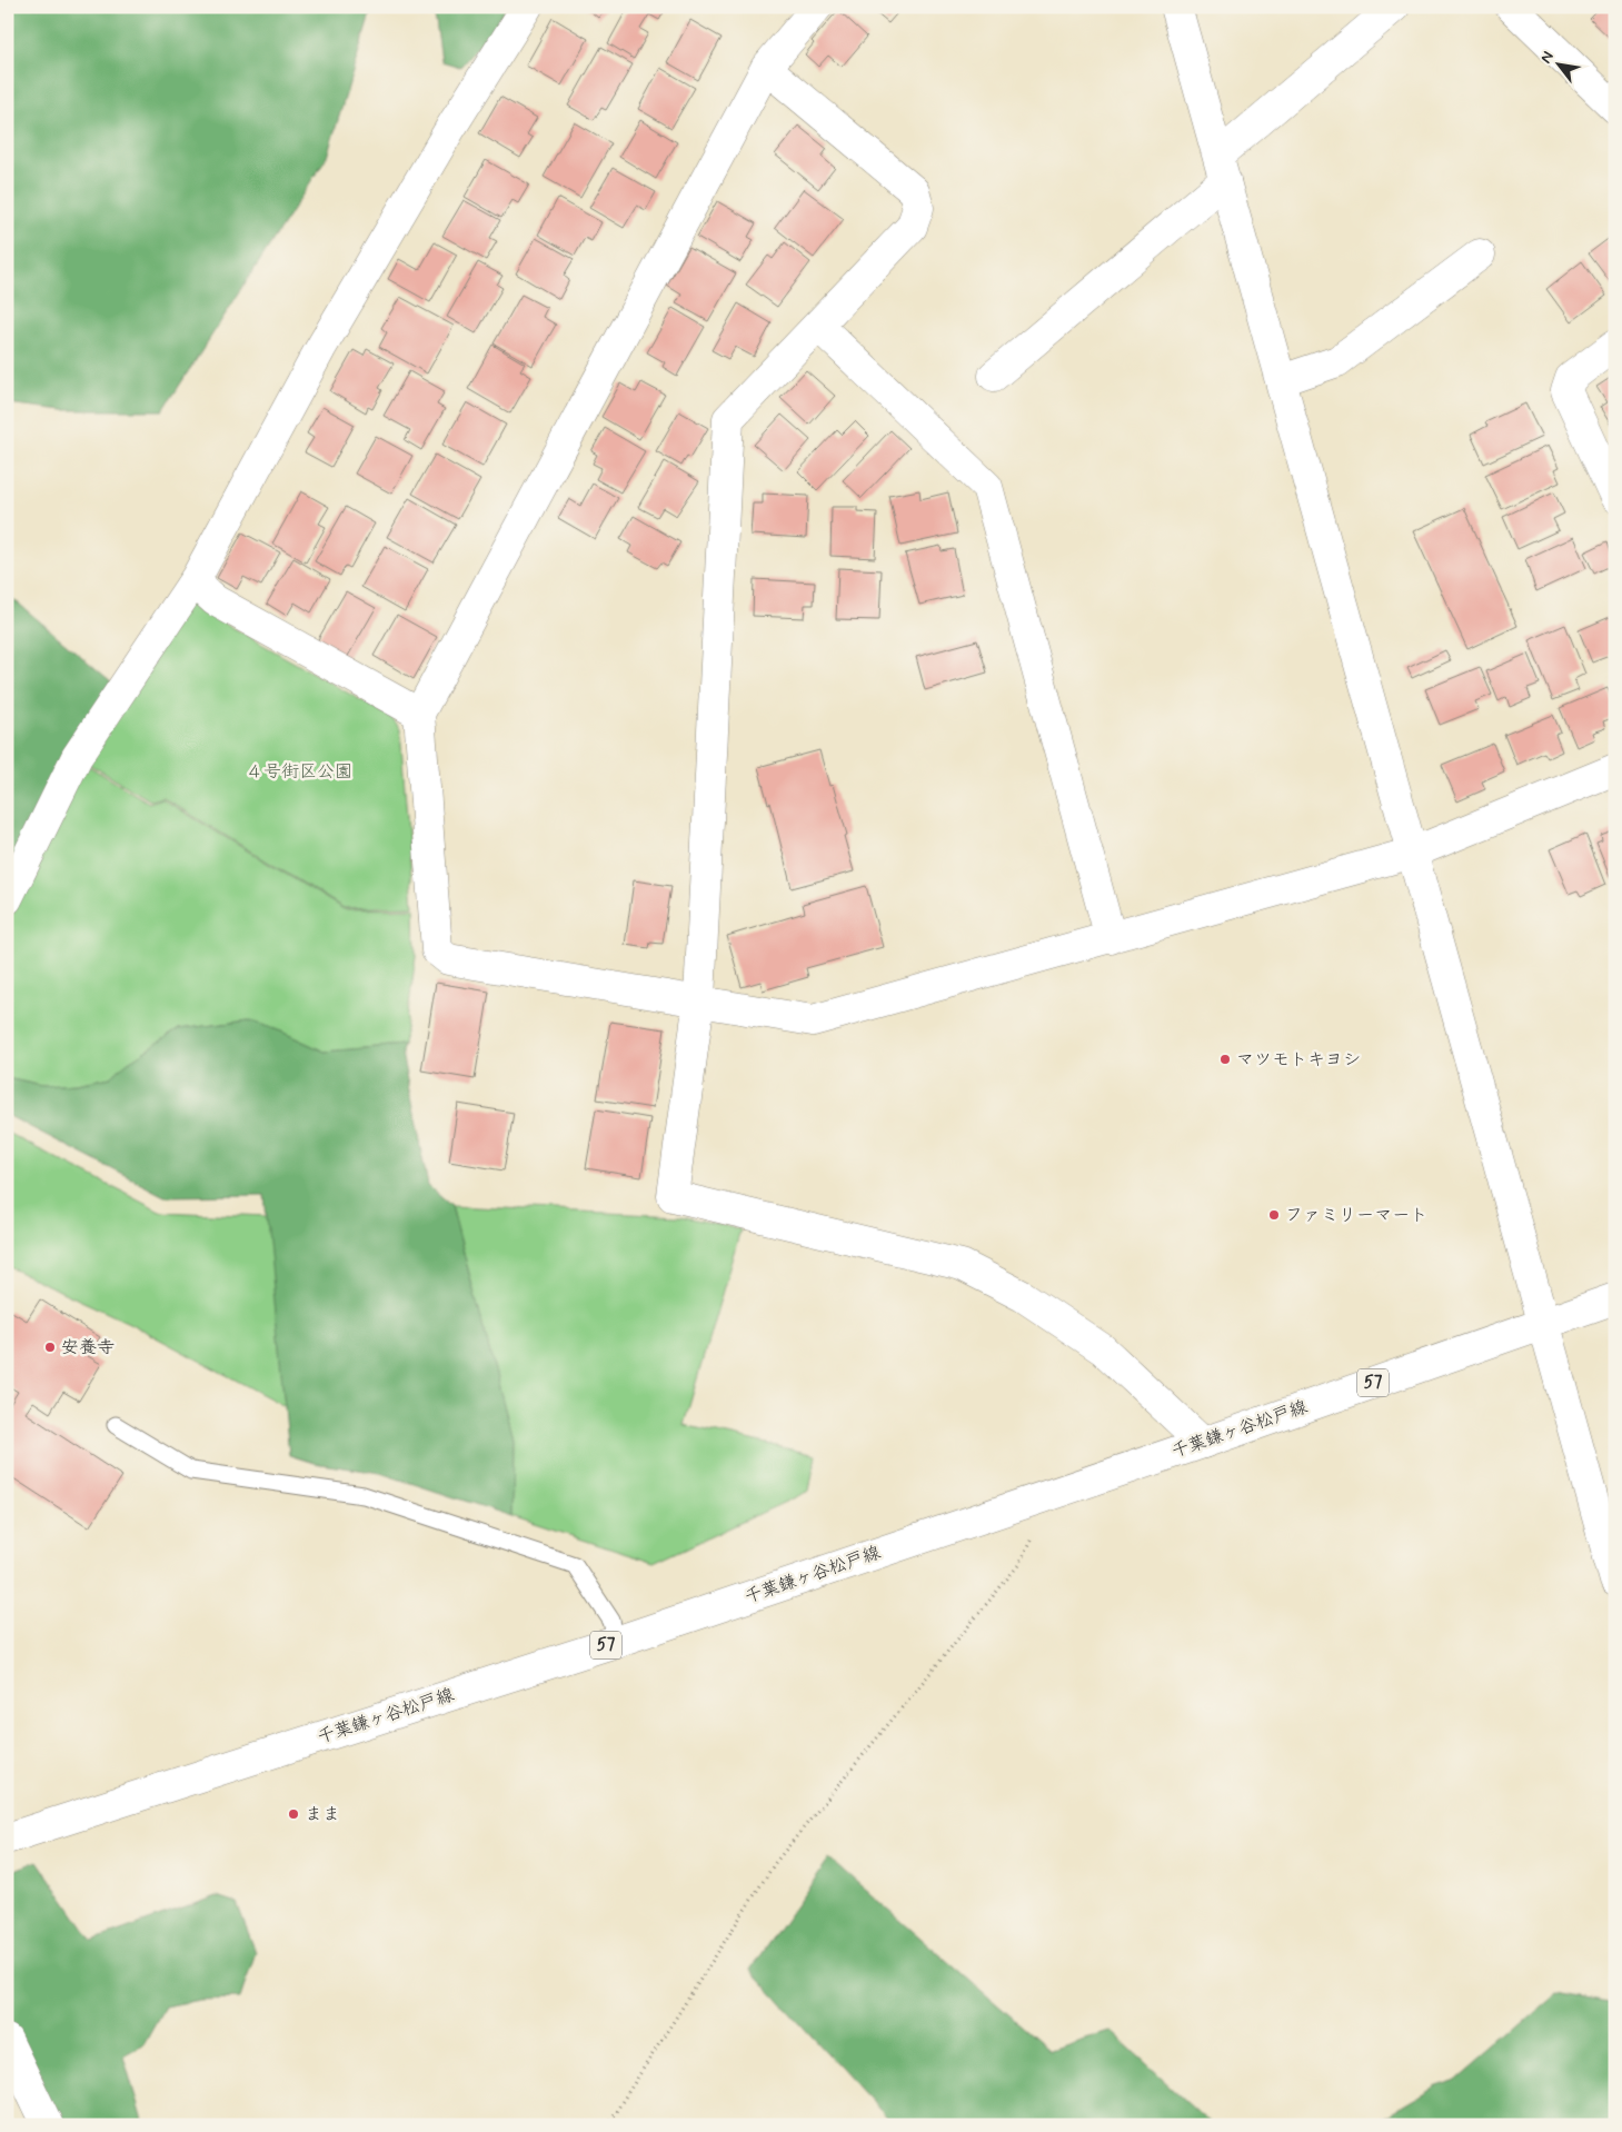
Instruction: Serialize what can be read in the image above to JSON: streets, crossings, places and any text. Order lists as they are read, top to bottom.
{
  "streets": {
    "street": ["57", "千葉鎌ヶ谷松戸線"]
  },
  "parks": ["４号街区公園"],
  "places": [
    "マツモトキヨシ",
    "ファミリーマート",
    "安養寺",
    "まま"
  ],
  "north": "top left"
}
